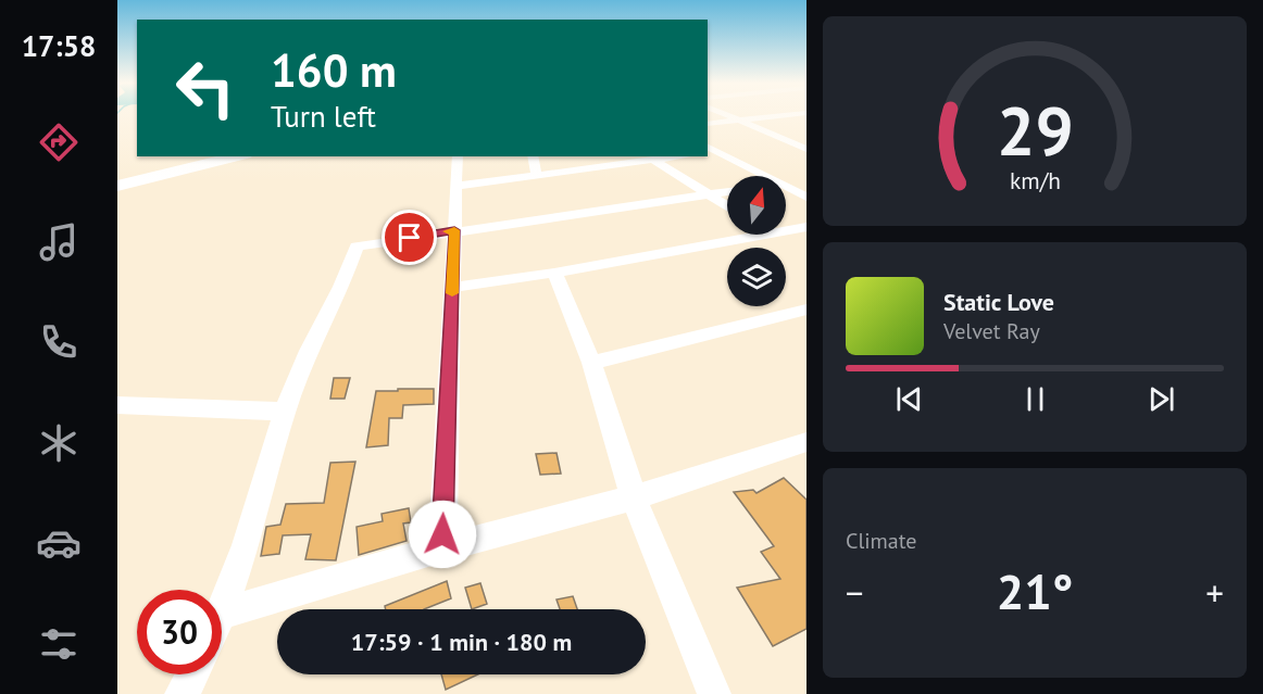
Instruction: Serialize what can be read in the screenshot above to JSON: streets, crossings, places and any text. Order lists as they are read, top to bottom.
{
  "north": "top",
  "page": {
    "tabs": "17:58",
    "turn": ["160 m", "Turn left"],
    "song": ["Static Love", "Velvet Ray"],
    "tile": "Climate",
    "heat": ["−", "21°", "+"],
    "limit": "30",
    "trip": "17:59 · 1 min · 180 m",
    "gauge": ["29", "km/h"]
  }
}
